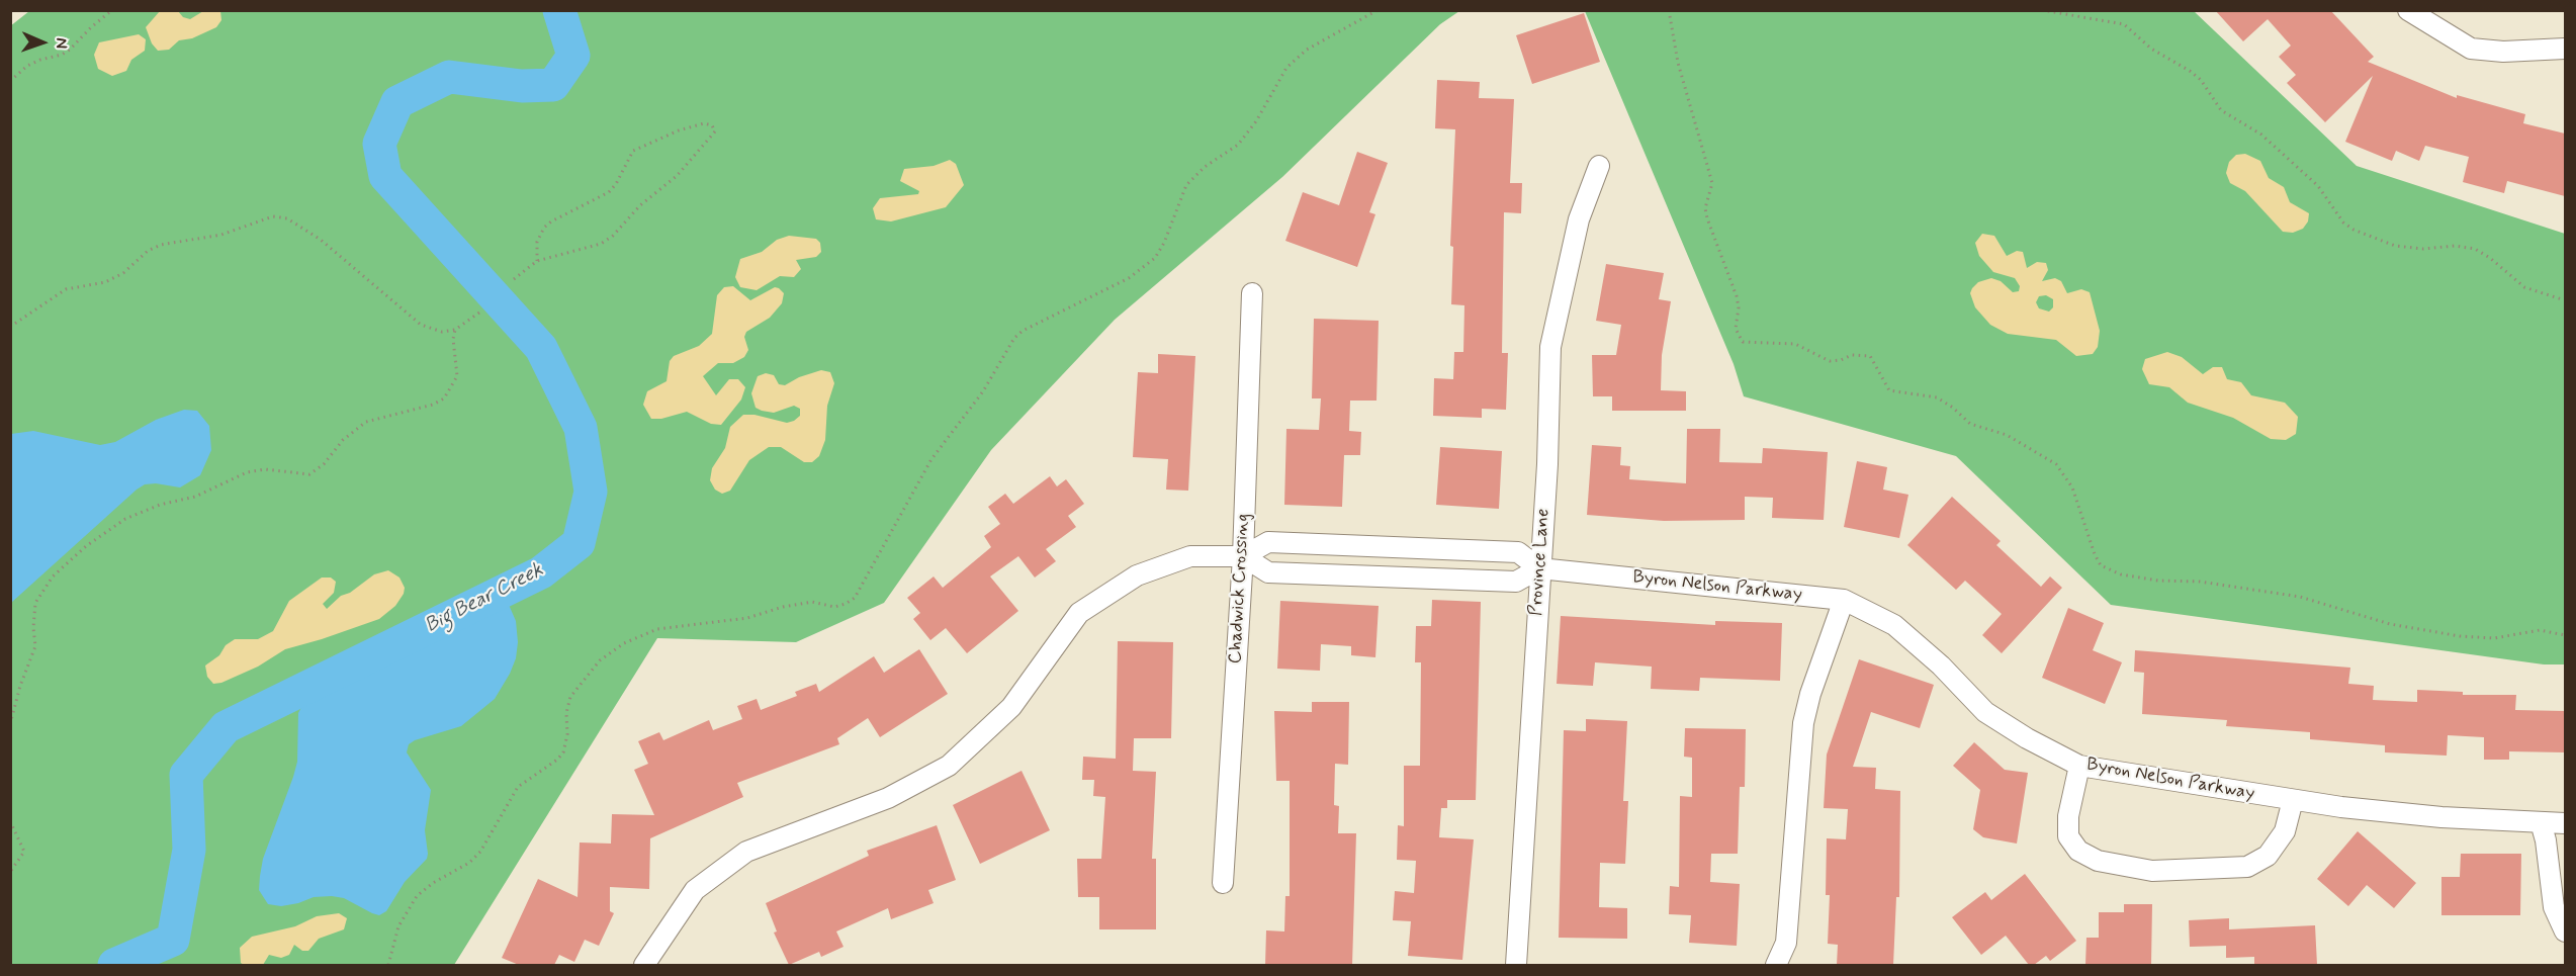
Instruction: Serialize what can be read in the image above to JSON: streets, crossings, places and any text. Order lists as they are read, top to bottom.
{
  "streets": {
    "street": ["Province Lane", "Byron Nelson Parkway", "Chadwick Crossing"]
  },
  "crossings": [
    ["Province Lane", "Byron Nelson Parkway"],
    ["Byron Nelson Parkway", "Chadwick Crossing"]
  ],
  "water": ["Big Bear Creek"],
  "north": "right"
}
